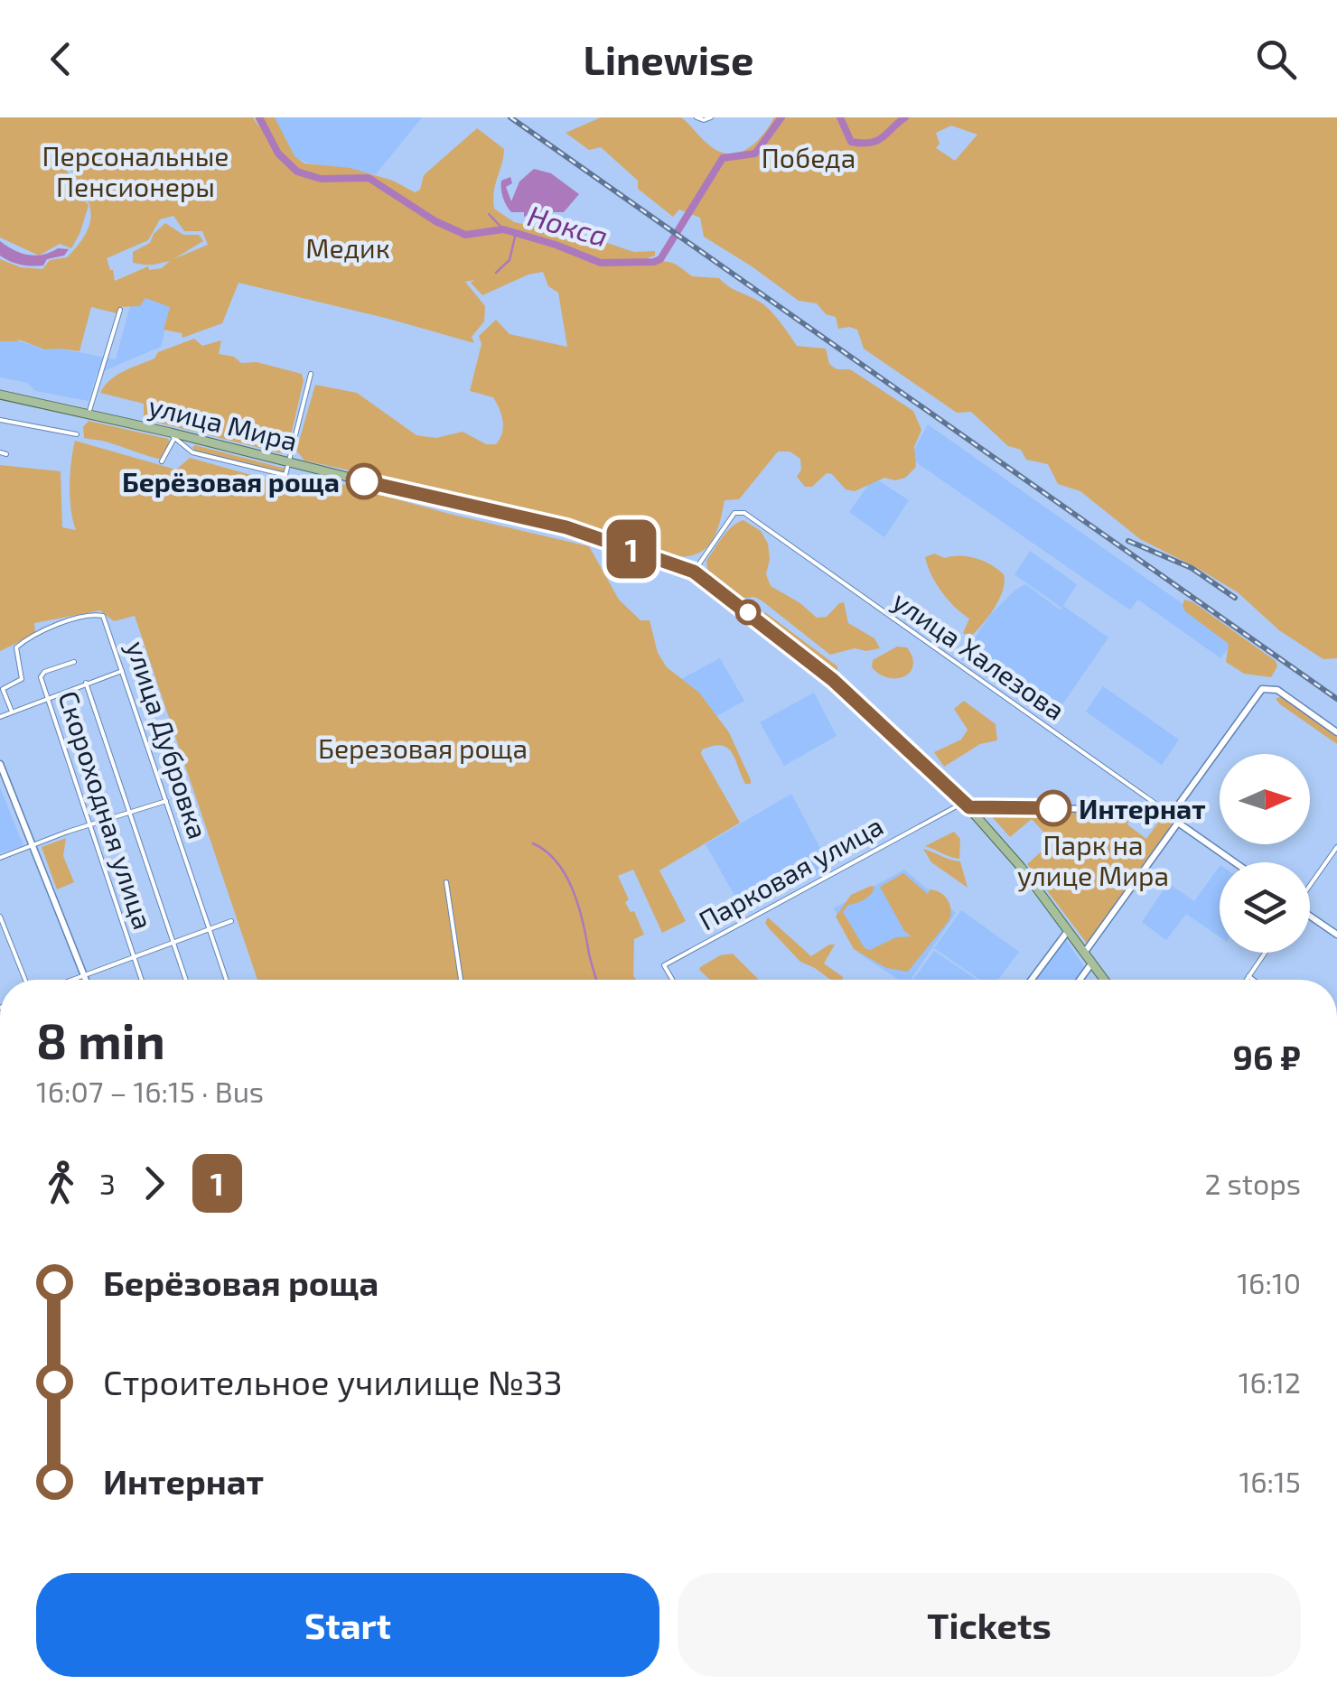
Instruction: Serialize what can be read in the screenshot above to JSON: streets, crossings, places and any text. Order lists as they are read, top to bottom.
{
  "streets": {
    "main road": ["улица Мира"],
    "street": [
      "улица Халезова",
      "улица Дубровка",
      "Скороходная улица",
      "Парковая улица"
    ]
  },
  "crossings": [
    ["улица Мира", "улица Халезова"],
    ["улица Мира", "Парковая улица"],
    ["улица Халезова", "Парковая улица"]
  ],
  "water": ["Нокса"],
  "parks": [
    "Персональные Пенсионеры",
    "Победа",
    "Медик",
    "Березовая роща",
    "Парк на улице Мира"
  ],
  "places": ["Берёзовая роща", "Интернат"],
  "lines": ["bus line 1"],
  "north": "right",
  "page": {
    "header": "Linewise",
    "on_map": "1",
    "heading": ["8 min", "16:07 – 16:15 · Bus", "96 ₽"],
    "legs": ["3", "1", "2 stops"],
    "list": [
      {
        "name": "Берёзовая роща",
        "value": "16:10"
      },
      {
        "name": "Строительное училище №33",
        "value": "16:12"
      },
      {
        "name": "Интернат",
        "value": "16:15"
      }
    ],
    "buttons": ["Start", "Tickets"]
  }
}
